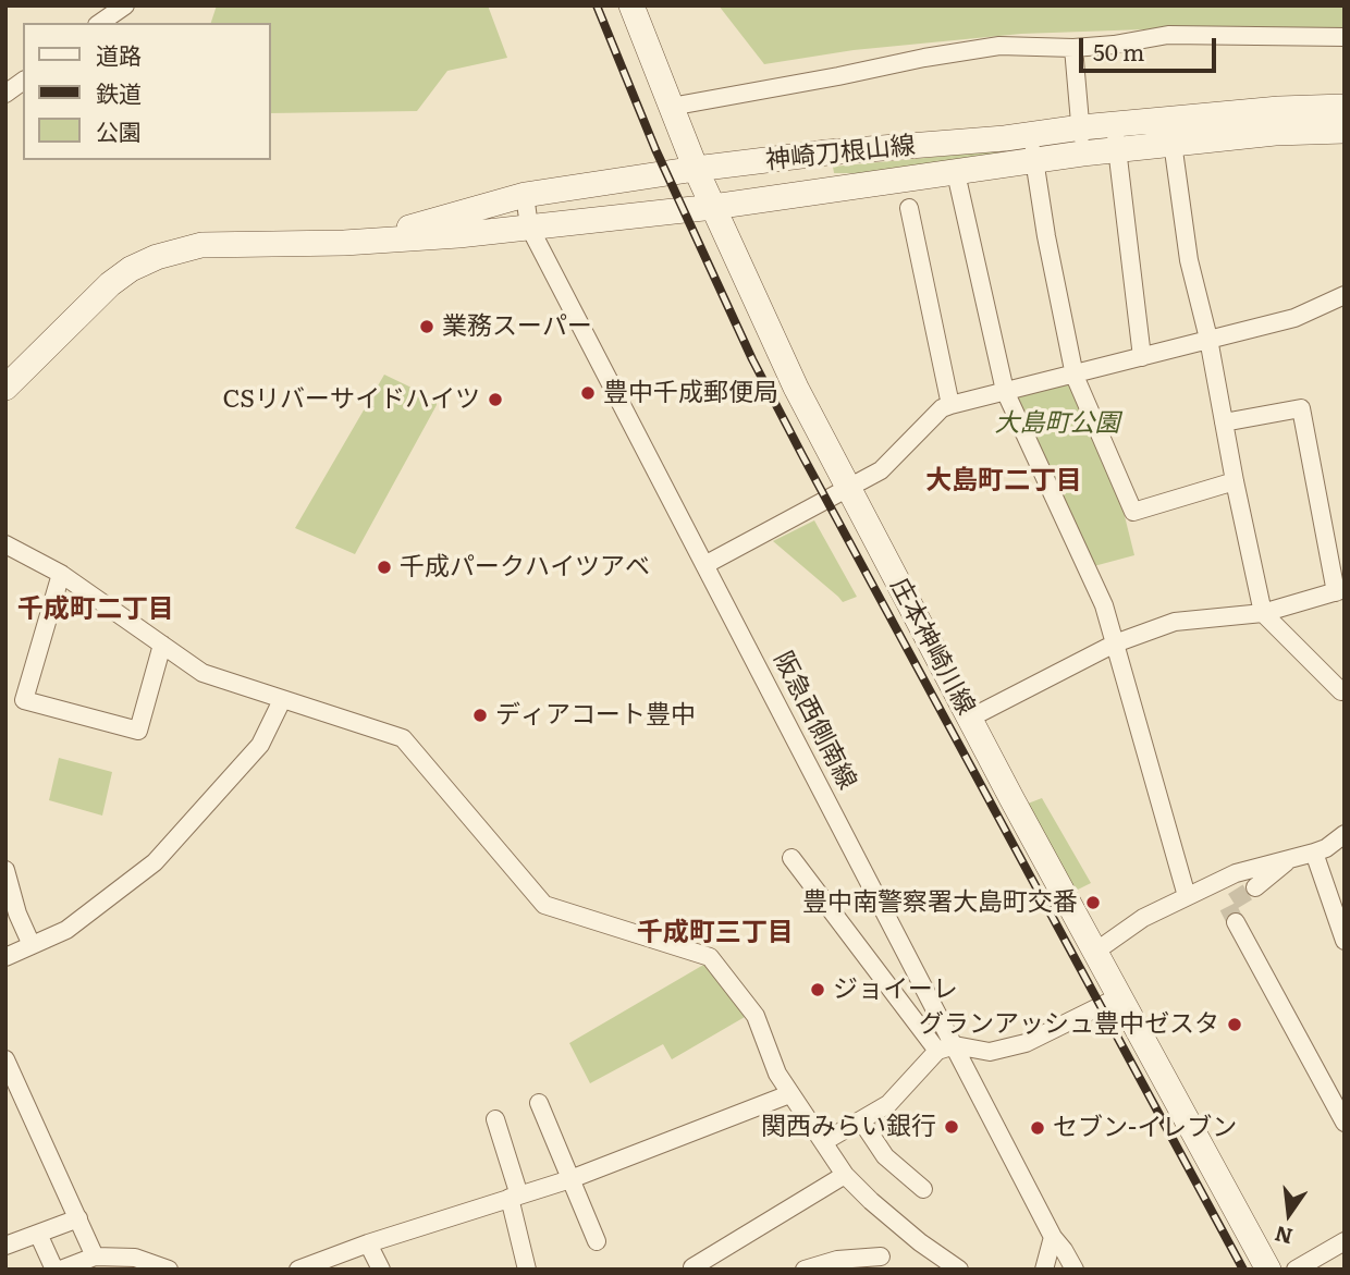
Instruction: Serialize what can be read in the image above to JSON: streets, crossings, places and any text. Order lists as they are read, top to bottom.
{
  "streets": {
    "street": ["神崎刀根山線", "庄本神崎川線", "阪急西側南線"]
  },
  "crossings": [
    ["神崎刀根山線", "庄本神崎川線"],
    ["神崎刀根山線", "阪急西側南線"]
  ],
  "districts": ["大島町二丁目", "千成町二丁目", "千成町三丁目"],
  "parks": ["大島町公園"],
  "places": [
    "業務スーパー",
    "豊中千成郵便局",
    "CSリバーサイドハイツ",
    "千成パークハイツアベ",
    "ディアコート豊中",
    "豊中南警察署大島町交番",
    "ジョイーレ",
    "グランアッシュ豊中ゼスタ",
    "関西みらい銀行",
    "セブン-イレブン"
  ],
  "legend": ["道路", "鉄道", "公園"],
  "scale_bar": "50 m",
  "north": "bottom"
}
